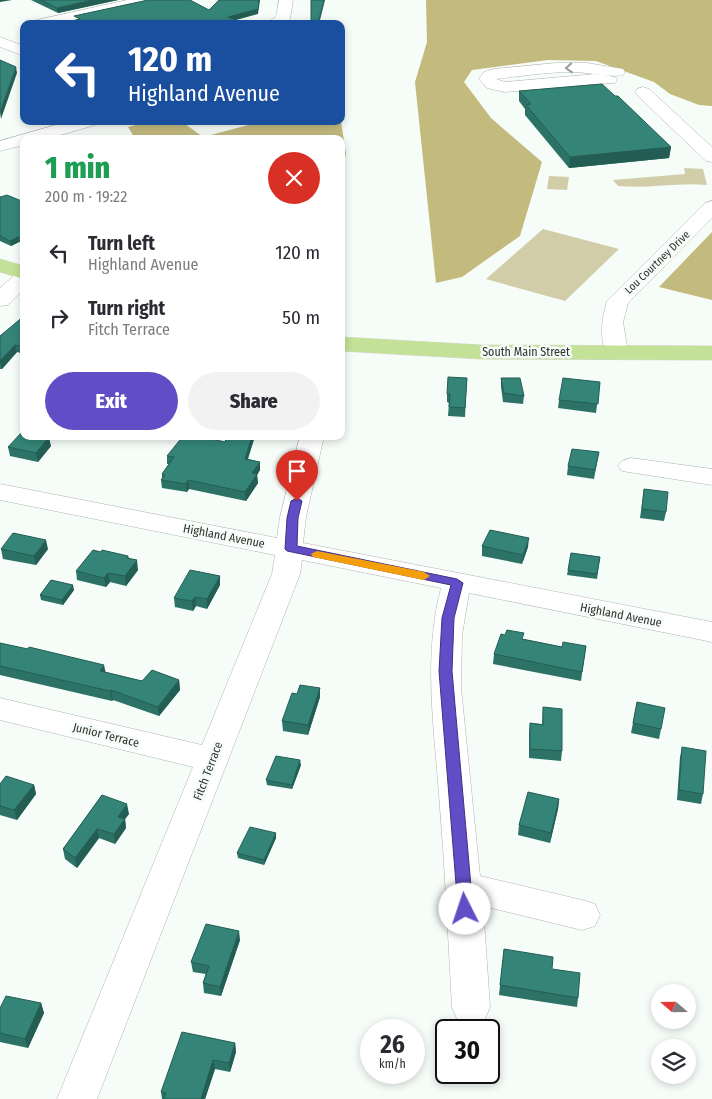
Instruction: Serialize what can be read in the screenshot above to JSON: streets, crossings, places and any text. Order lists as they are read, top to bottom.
{
  "streets": {
    "main road": ["South Main Street"],
    "street": [
      "Lou Courtney Drive",
      "Highland Avenue",
      "Junior Terrace",
      "Fitch Terrace"
    ]
  },
  "crossings": [
    ["Lou Courtney Drive", "South Main Street"],
    ["Highland Avenue", "Fitch Terrace"],
    ["Junior Terrace", "Fitch Terrace"]
  ],
  "north": "left",
  "page": {
    "turn": ["120 m", "Highland Avenue"],
    "heading": ["1 min", "200 m · 19:22"],
    "list": [
      {
        "name": "Turn left",
        "note": "Highland Avenue",
        "value": "120 m"
      },
      {
        "name": "Turn right",
        "note": "Fitch Terrace",
        "value": "50 m"
      }
    ],
    "buttons": ["Exit", "Share"],
    "speed": "26 km/h",
    "limit": "30"
  }
}
